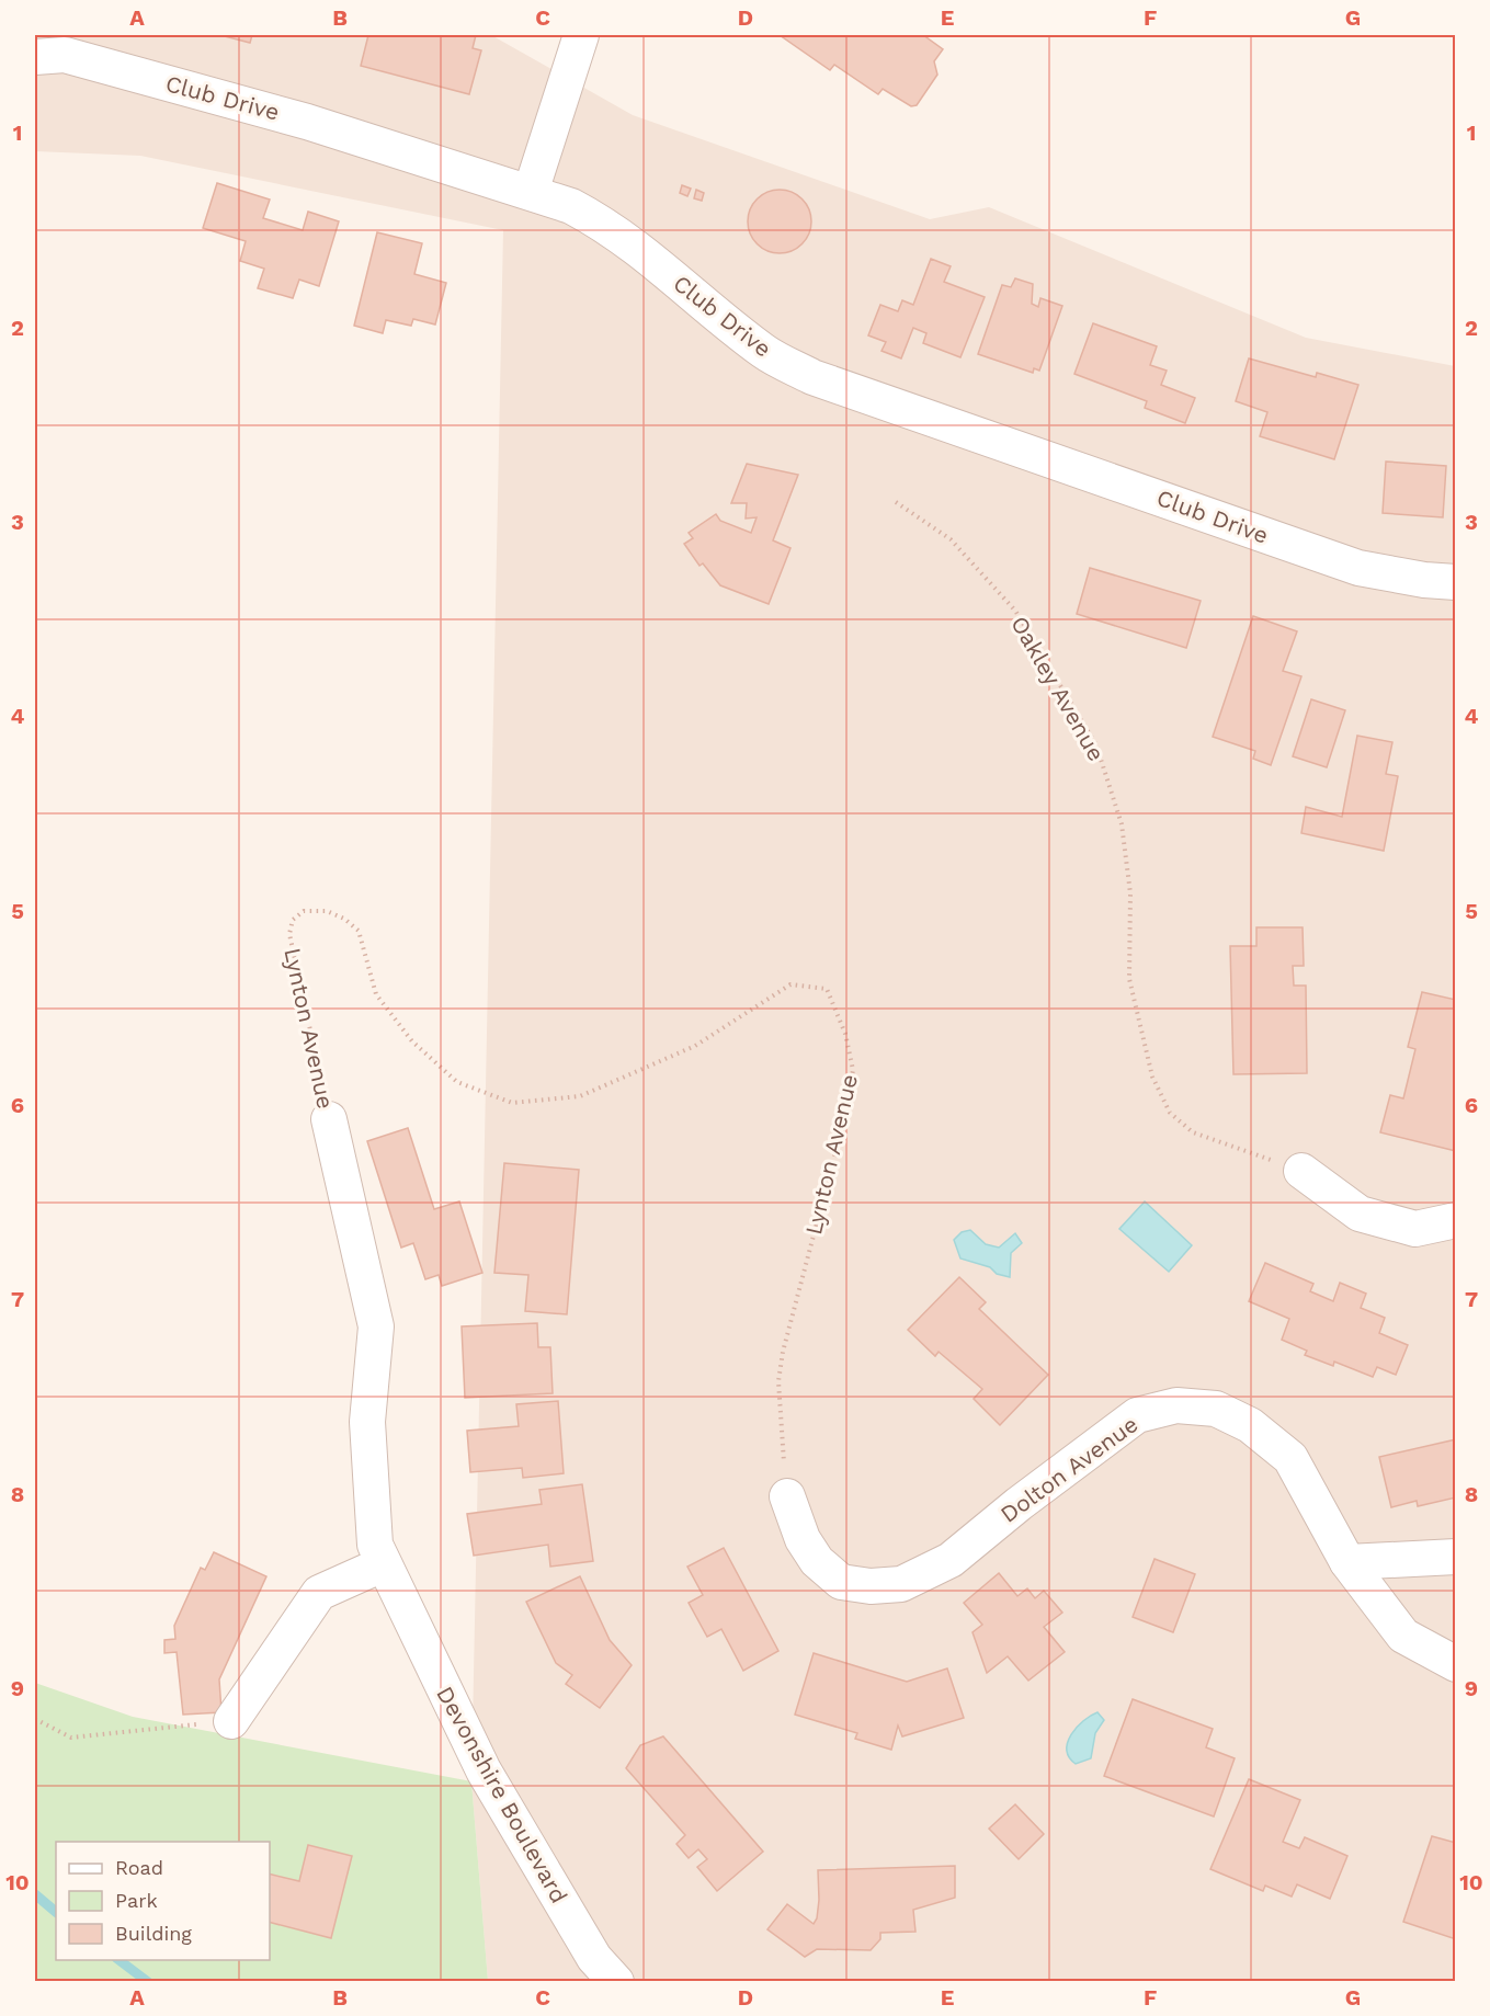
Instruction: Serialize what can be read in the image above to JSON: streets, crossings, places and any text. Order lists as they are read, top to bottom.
{
  "streets": {
    "street": [
      "Club Drive",
      "Lynton Avenue",
      "Dolton Avenue",
      "Devonshire Boulevard"
    ],
    "path": ["Oakley Avenue"]
  },
  "crossings": [
    ["Lynton Avenue", "Dolton Avenue"],
    ["Lynton Avenue", "Devonshire Boulevard"]
  ],
  "legend": ["Road", "Park", "Building"],
  "grid": {
    "columns": [
      "A",
      "B",
      "C",
      "D",
      "E",
      "F",
      "G"
    ],
    "rows": [
      "1",
      "2",
      "3",
      "4",
      "5",
      "6",
      "7",
      "8",
      "9",
      "10"
    ]
  }
}
